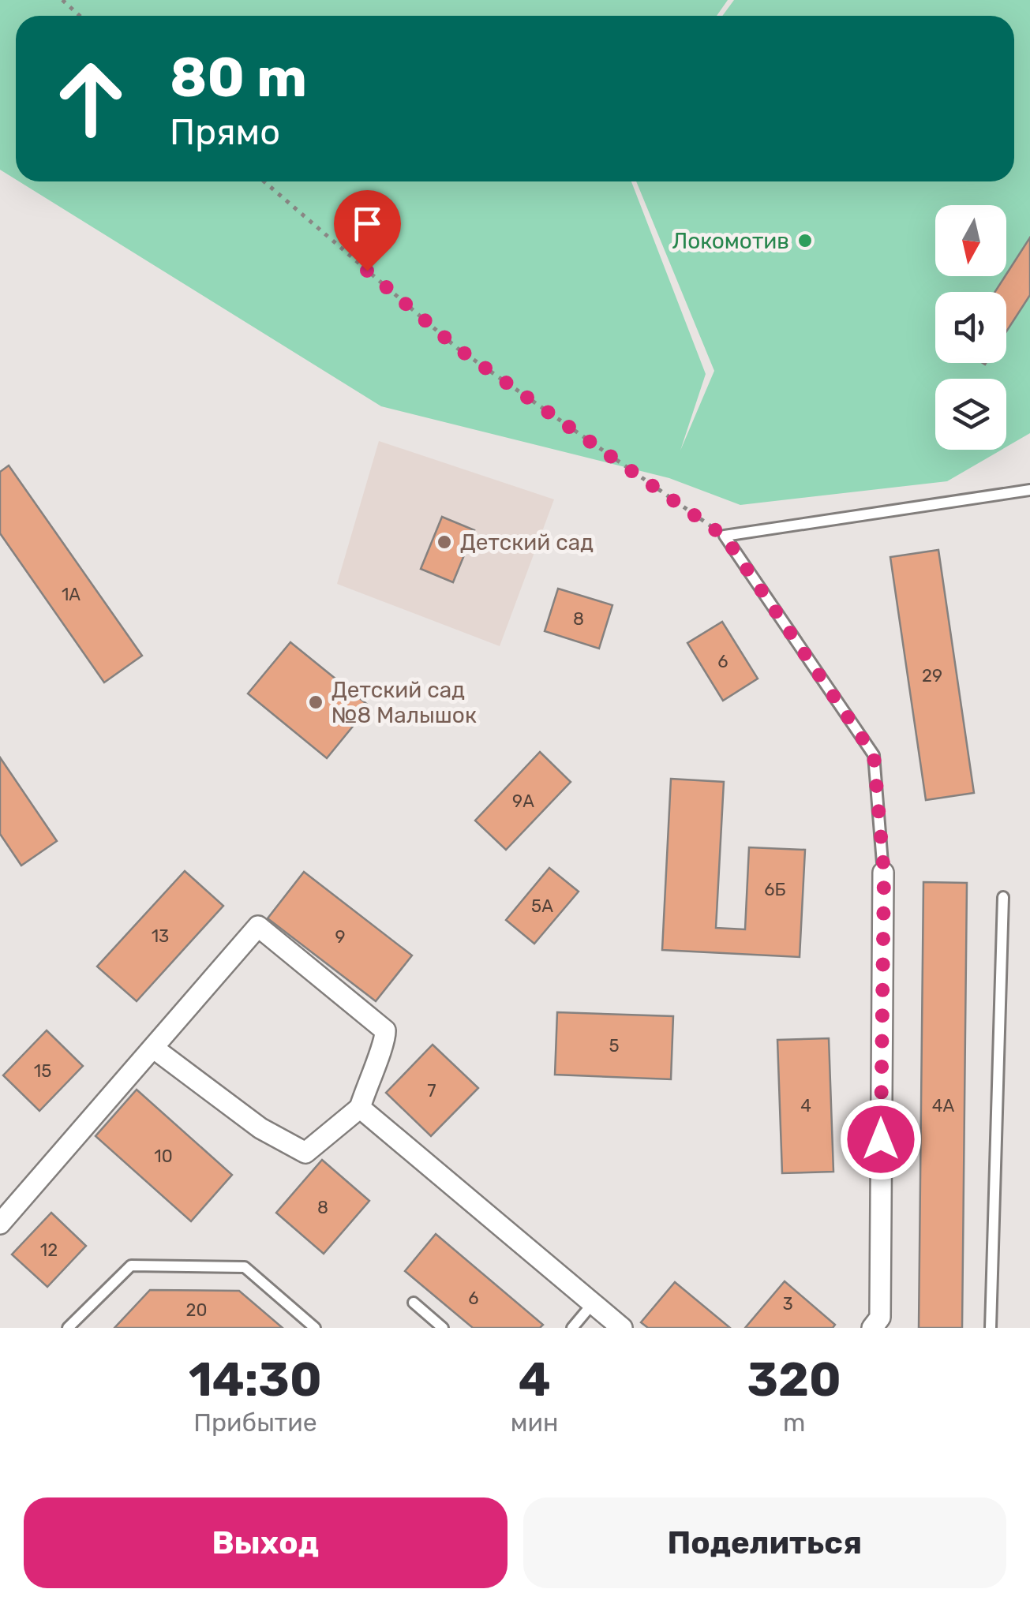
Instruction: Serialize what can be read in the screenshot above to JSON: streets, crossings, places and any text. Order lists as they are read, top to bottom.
{
  "places": ["Локомотив", "Детский сад", "Детский сад №8 Малышок"],
  "house_numbers": [
    "1А",
    "8",
    "6",
    "29",
    "9А",
    "6Б",
    "5А",
    "13",
    "9",
    "5",
    "15",
    "7",
    "4",
    "4А",
    "10",
    "8",
    "12",
    "6",
    "3",
    "20"
  ],
  "north": "bottom",
  "page": {
    "turn": ["80 m", "Прямо"],
    "eta": [
      "14:30",
      "Прибытие",
      "4",
      "мин",
      "320",
      "m"
    ],
    "buttons": ["Выход", "Поделиться"]
  }
}
